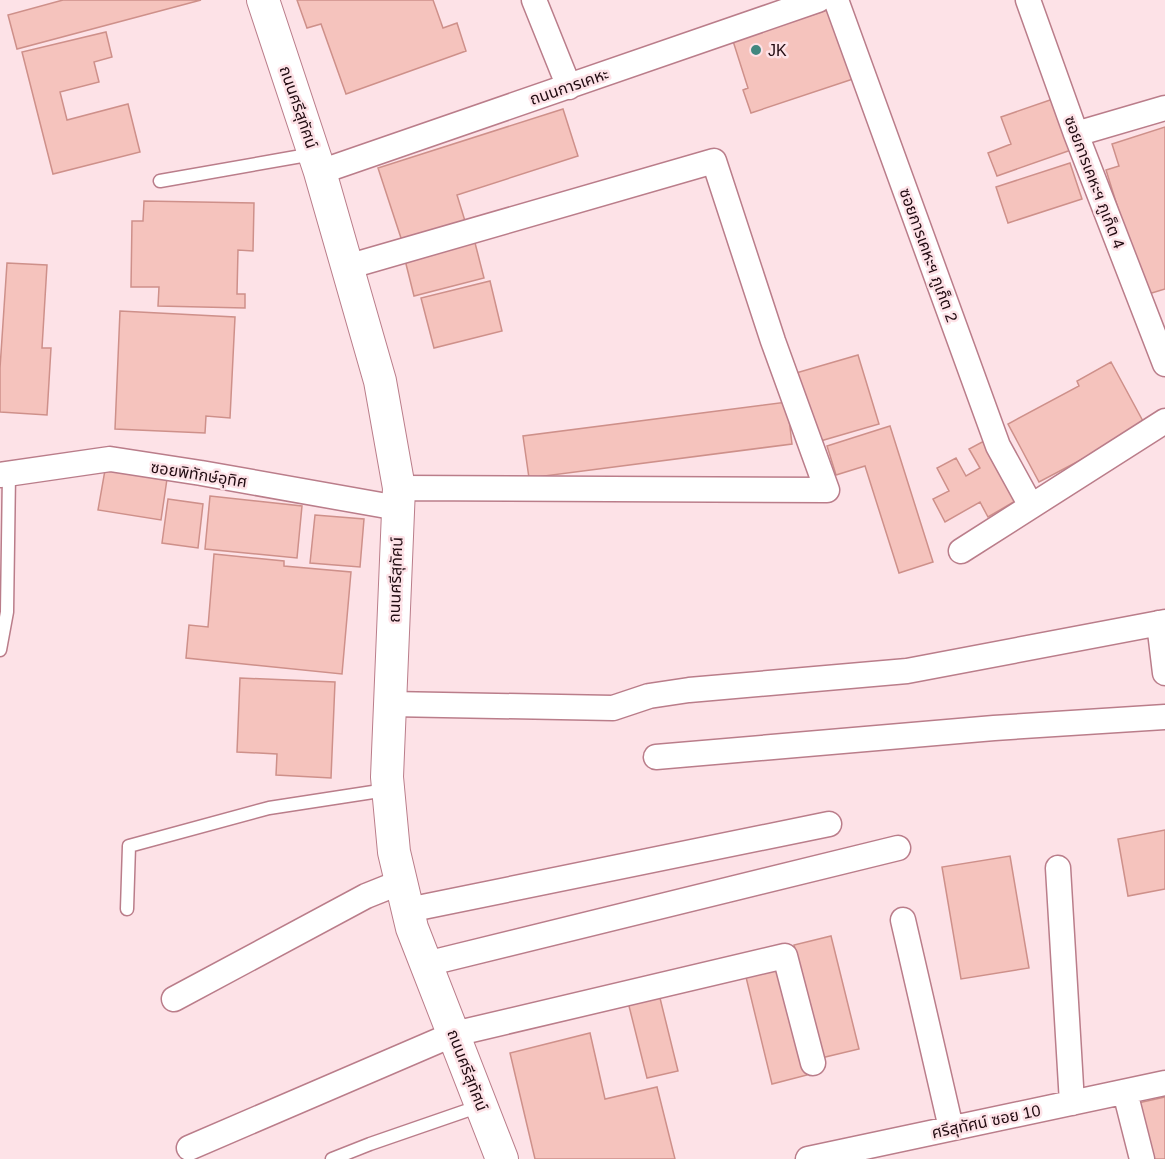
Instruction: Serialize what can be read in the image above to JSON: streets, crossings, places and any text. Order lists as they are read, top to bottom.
{
  "streets": {
    "street": [
      "ถนนการเคหะ",
      "ถนนศรีสุทัศน์",
      "ซอยการเคหะฯ ภูเก็ต 4",
      "ซอยการเคหะฯ ภูเก็ต 2",
      "ซอยพิทักษ์อุทิศ",
      "ศรีสุทัศน์ ซอย 10"
    ]
  },
  "crossings": [
    ["ถนนการเคหะ", "ถนนศรีสุทัศน์"],
    ["ถนนศรีสุทัศน์", "ซอยพิทักษ์อุทิศ"]
  ],
  "places": ["JK"]
}
